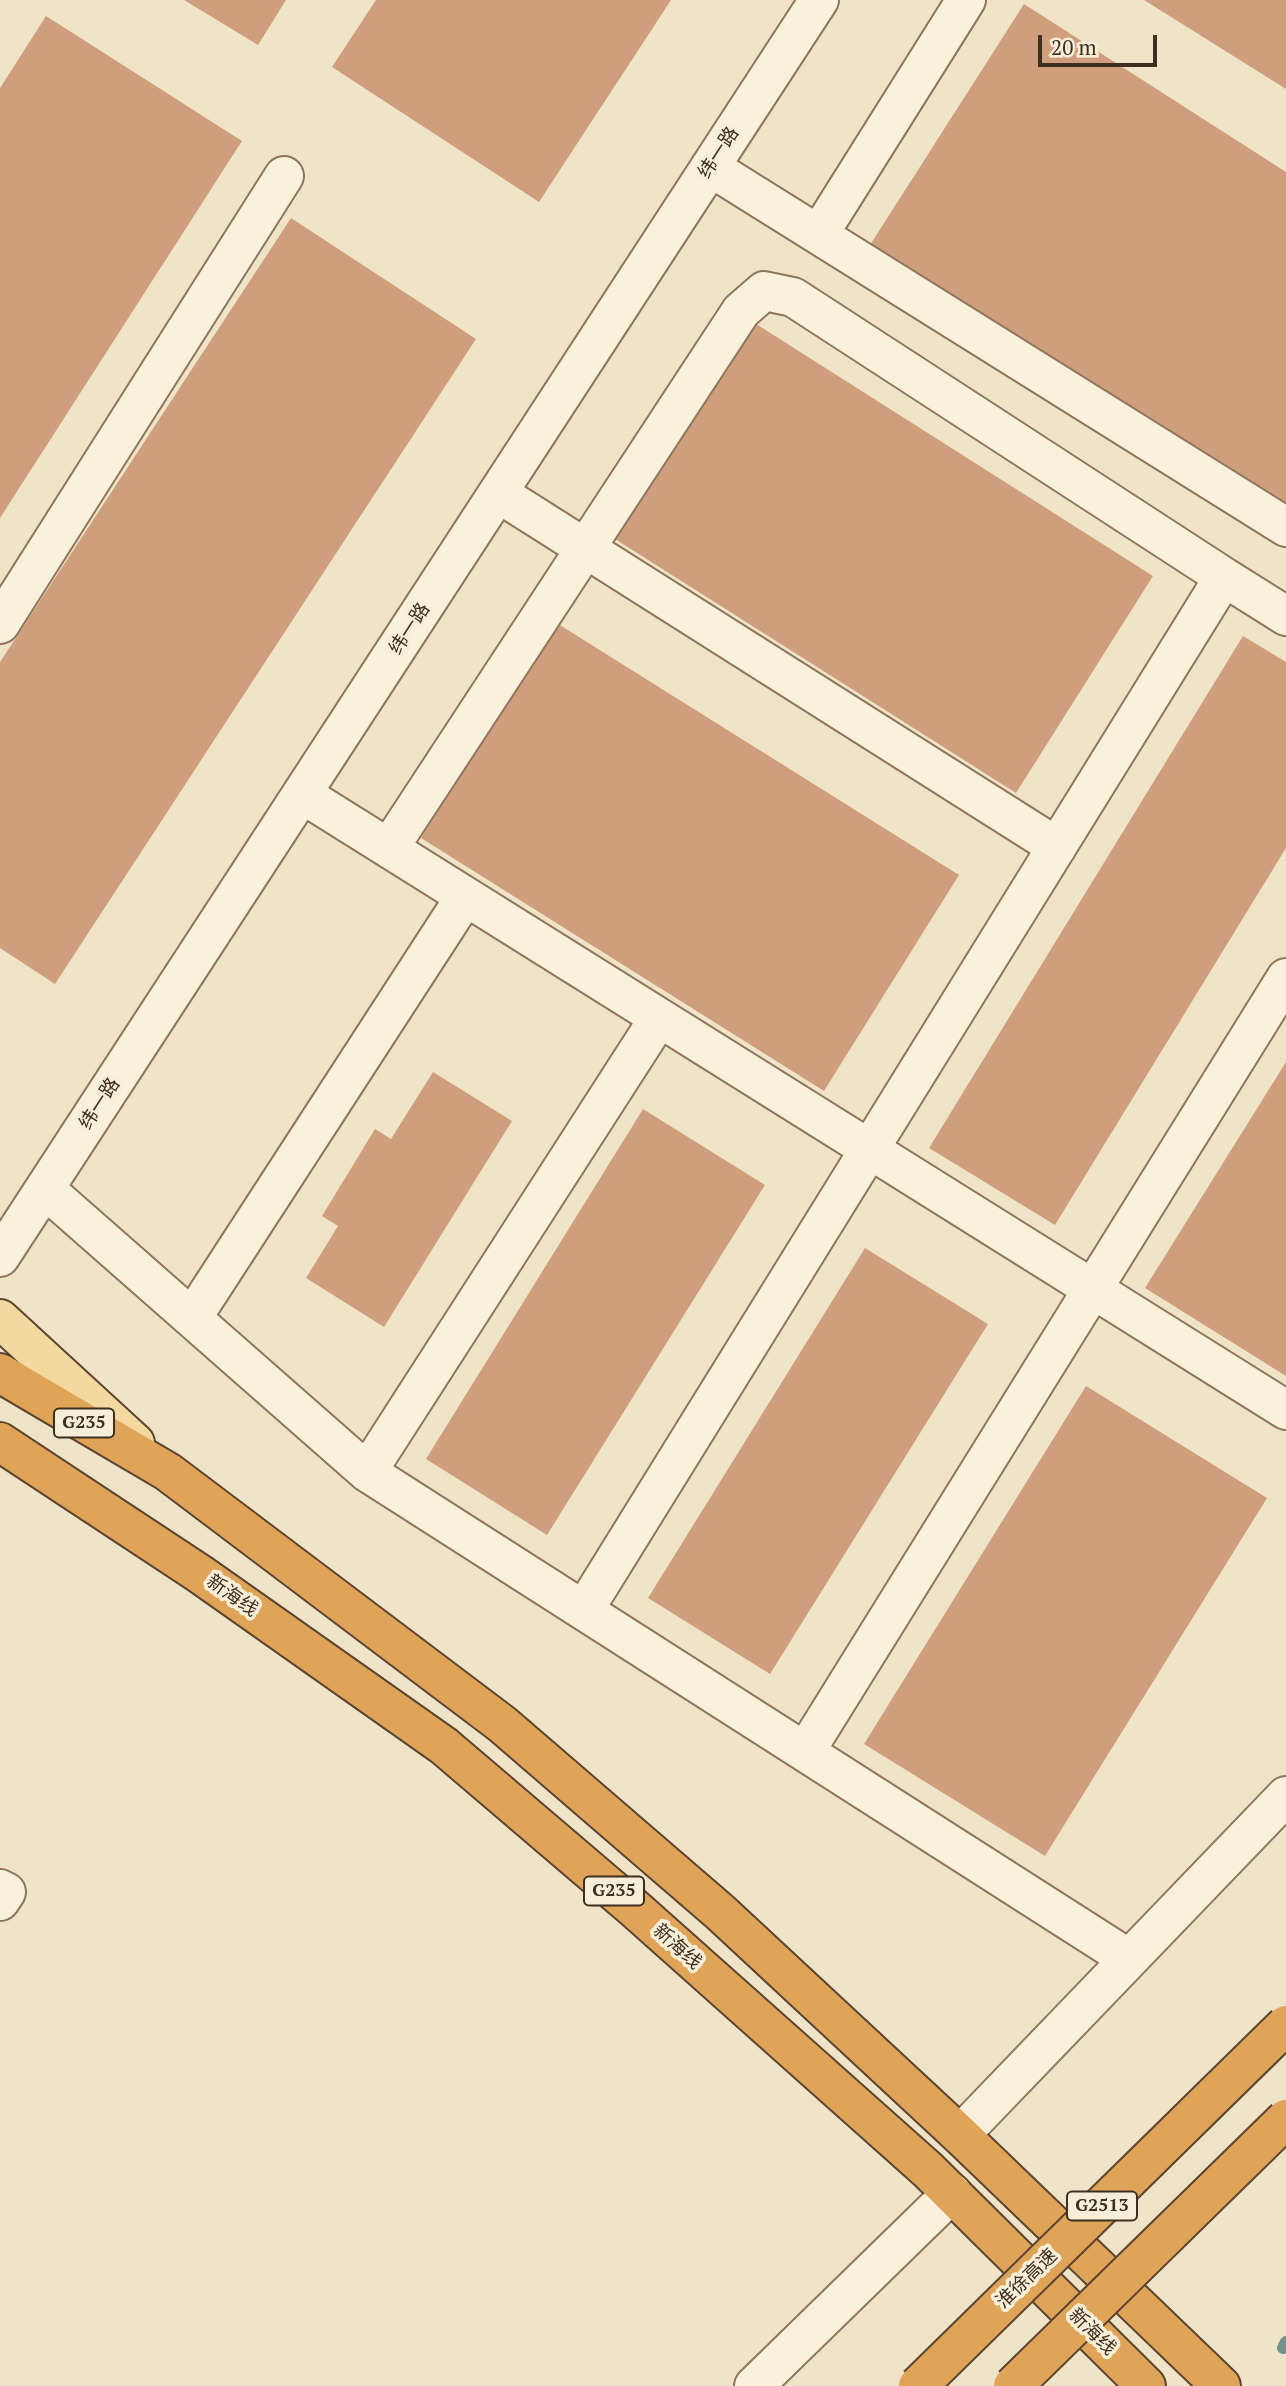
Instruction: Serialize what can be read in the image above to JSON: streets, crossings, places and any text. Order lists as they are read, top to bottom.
{
  "streets": {
    "highway": [
      "G235",
      "新海线",
      "G2513",
      "淮徐高速"
    ],
    "street": ["纬一路"]
  },
  "scale_bar": "20 m"
}
